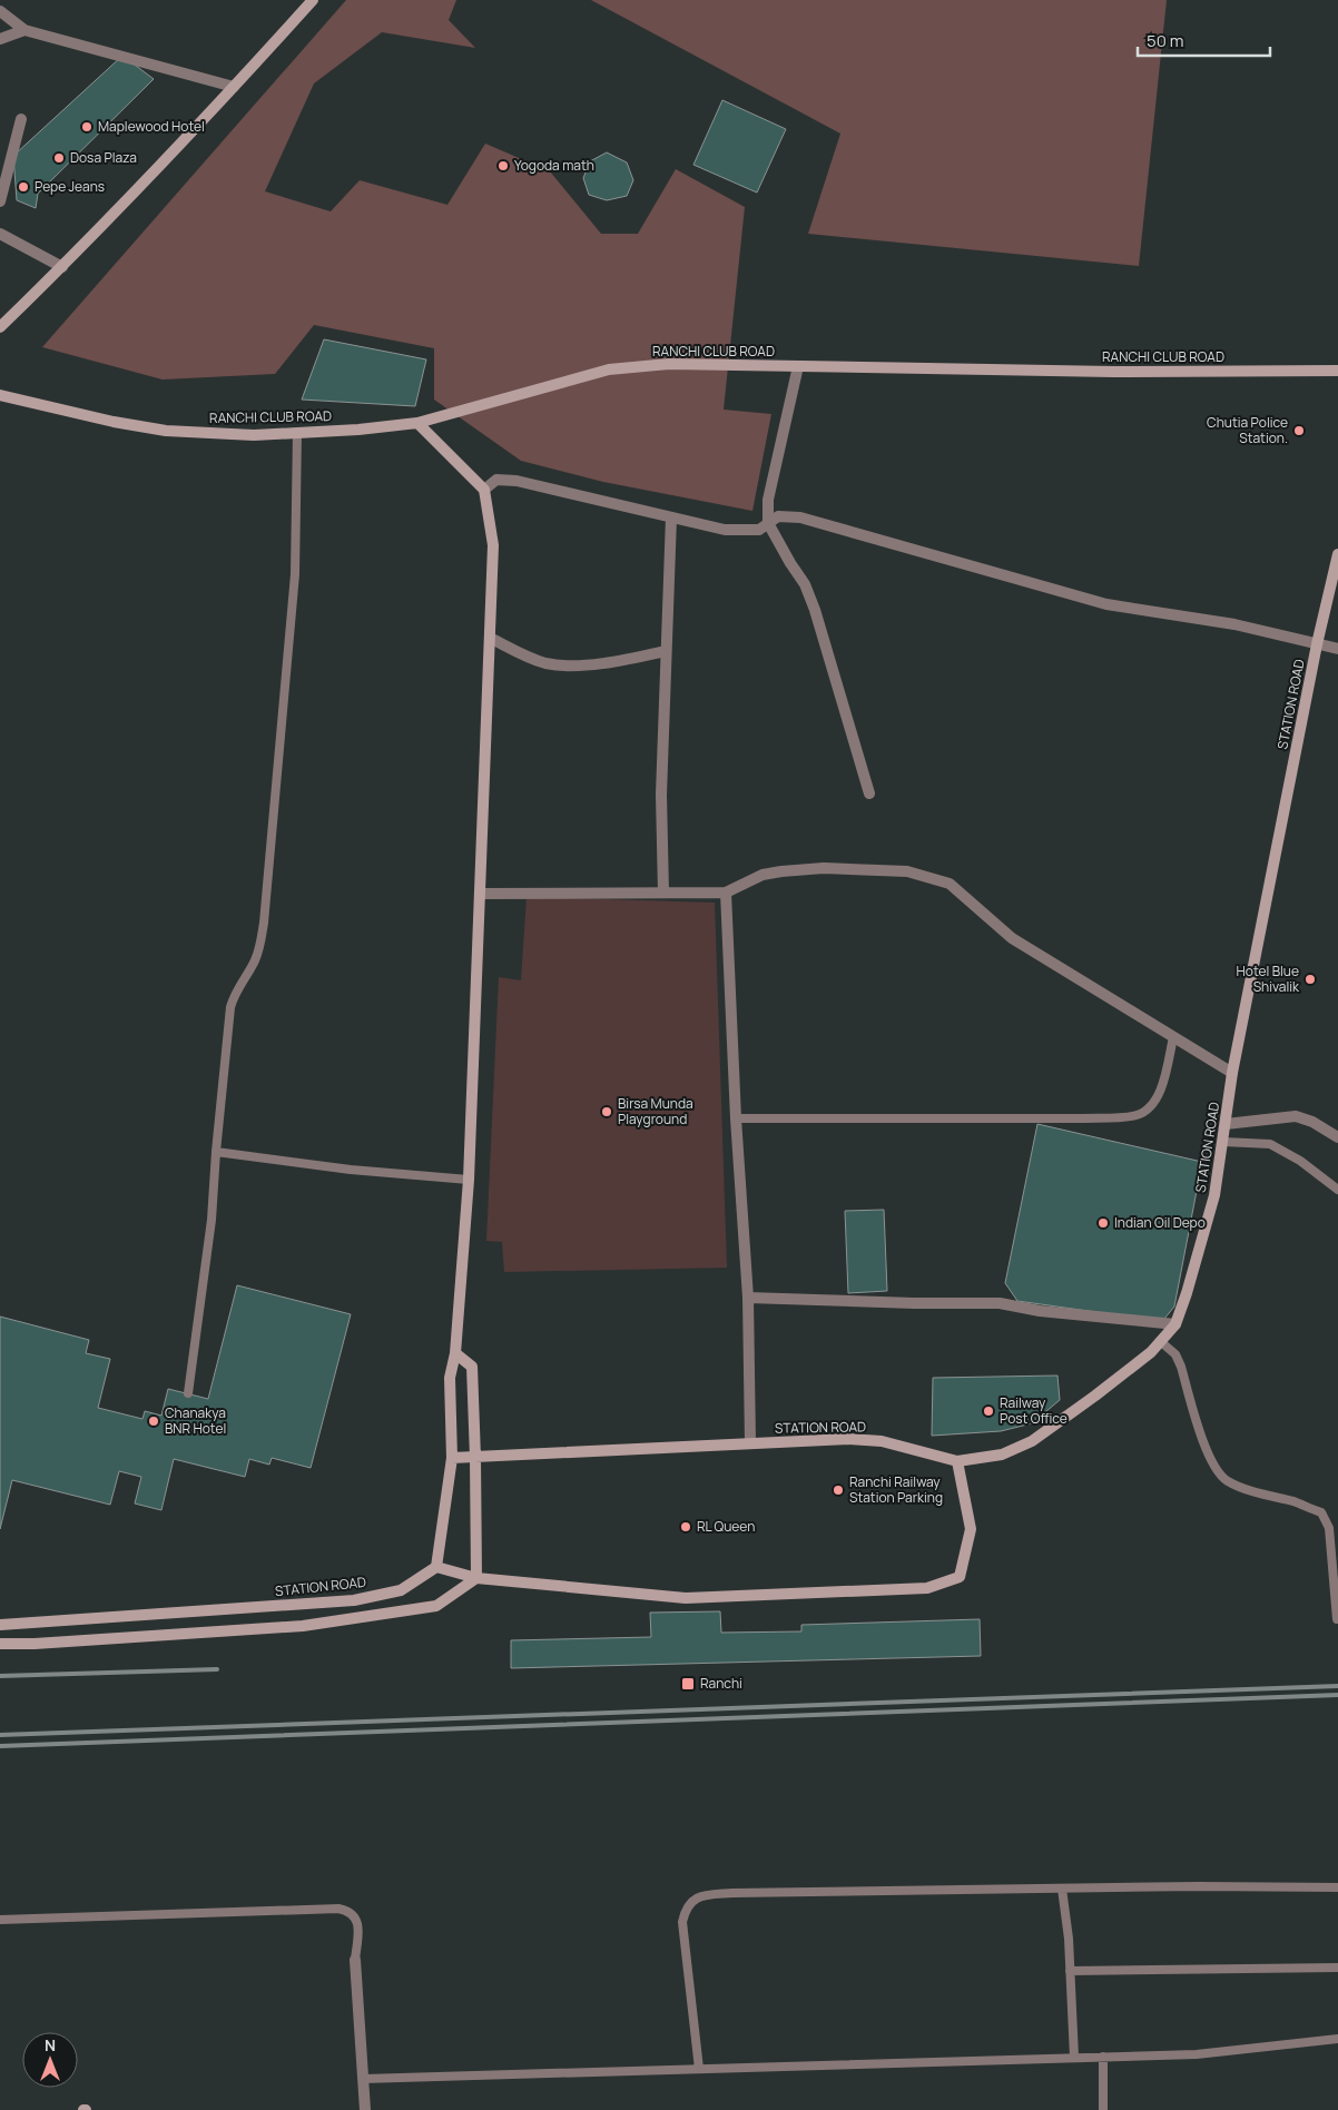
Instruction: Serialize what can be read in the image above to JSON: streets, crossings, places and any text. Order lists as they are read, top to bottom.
{
  "streets": {
    "street": ["RANCHI CLUB ROAD", "STATION ROAD"]
  },
  "places": {
    "other": [
      "Maplewood Hotel",
      "Dosa Plaza",
      "Yogoda math",
      "Pepe Jeans",
      "Chutia Police Station.",
      "Hotel Blue Shivalik",
      "Birsa Munda Playground",
      "Indian Oil Depo",
      "Railway Post Office",
      "Chanakya BNR Hotel",
      "Ranchi Railway Station Parking",
      "RL Queen"
    ],
    "transit": ["Ranchi"]
  },
  "scale_bar": "50 m",
  "north": "top"
}
